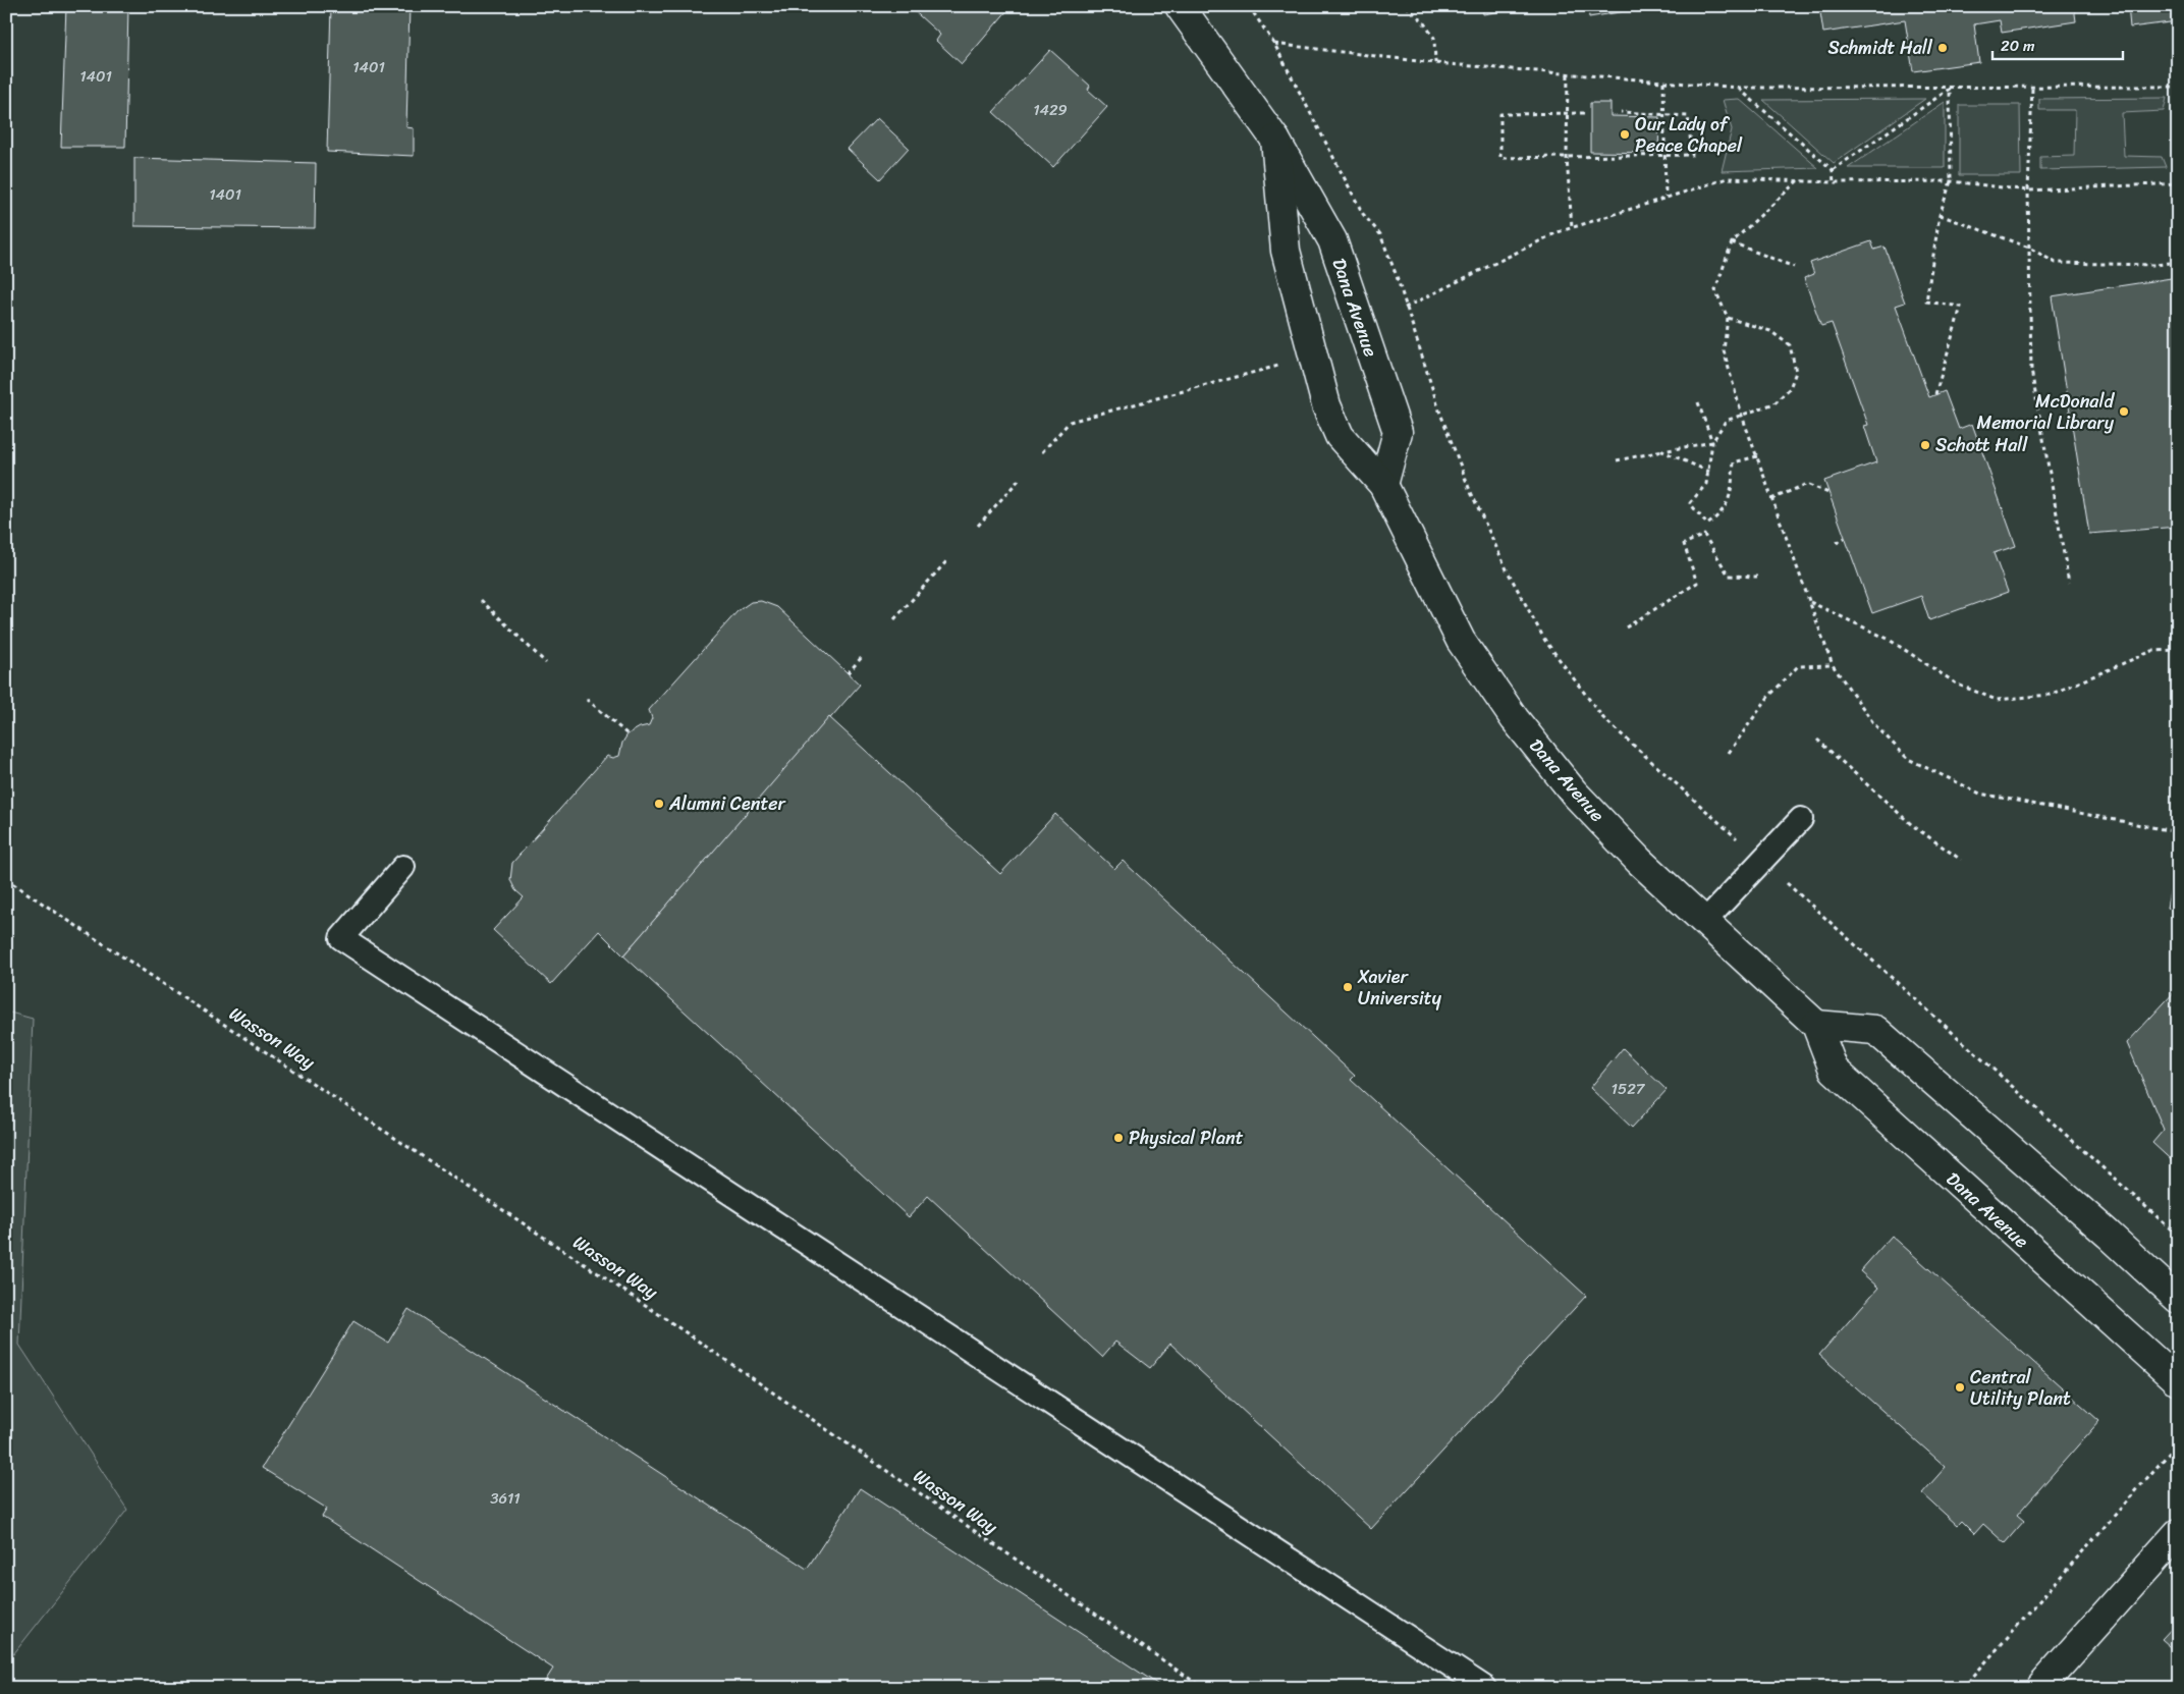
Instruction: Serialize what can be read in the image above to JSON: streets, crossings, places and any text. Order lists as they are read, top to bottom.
{
  "streets": {
    "street": ["Dana Avenue"],
    "path": ["Wasson Way"]
  },
  "places": [
    "Schmidt Hall",
    "Our Lady of Peace Chapel",
    "McDonald Memorial Library",
    "Schott Hall",
    "Alumni Center",
    "Xavier University",
    "Physical Plant",
    "Central Utility Plant"
  ],
  "house_numbers": [
    "1401",
    "1401",
    "1429",
    "1401",
    "1527",
    "3611"
  ],
  "scale_bar": "20 m"
}
